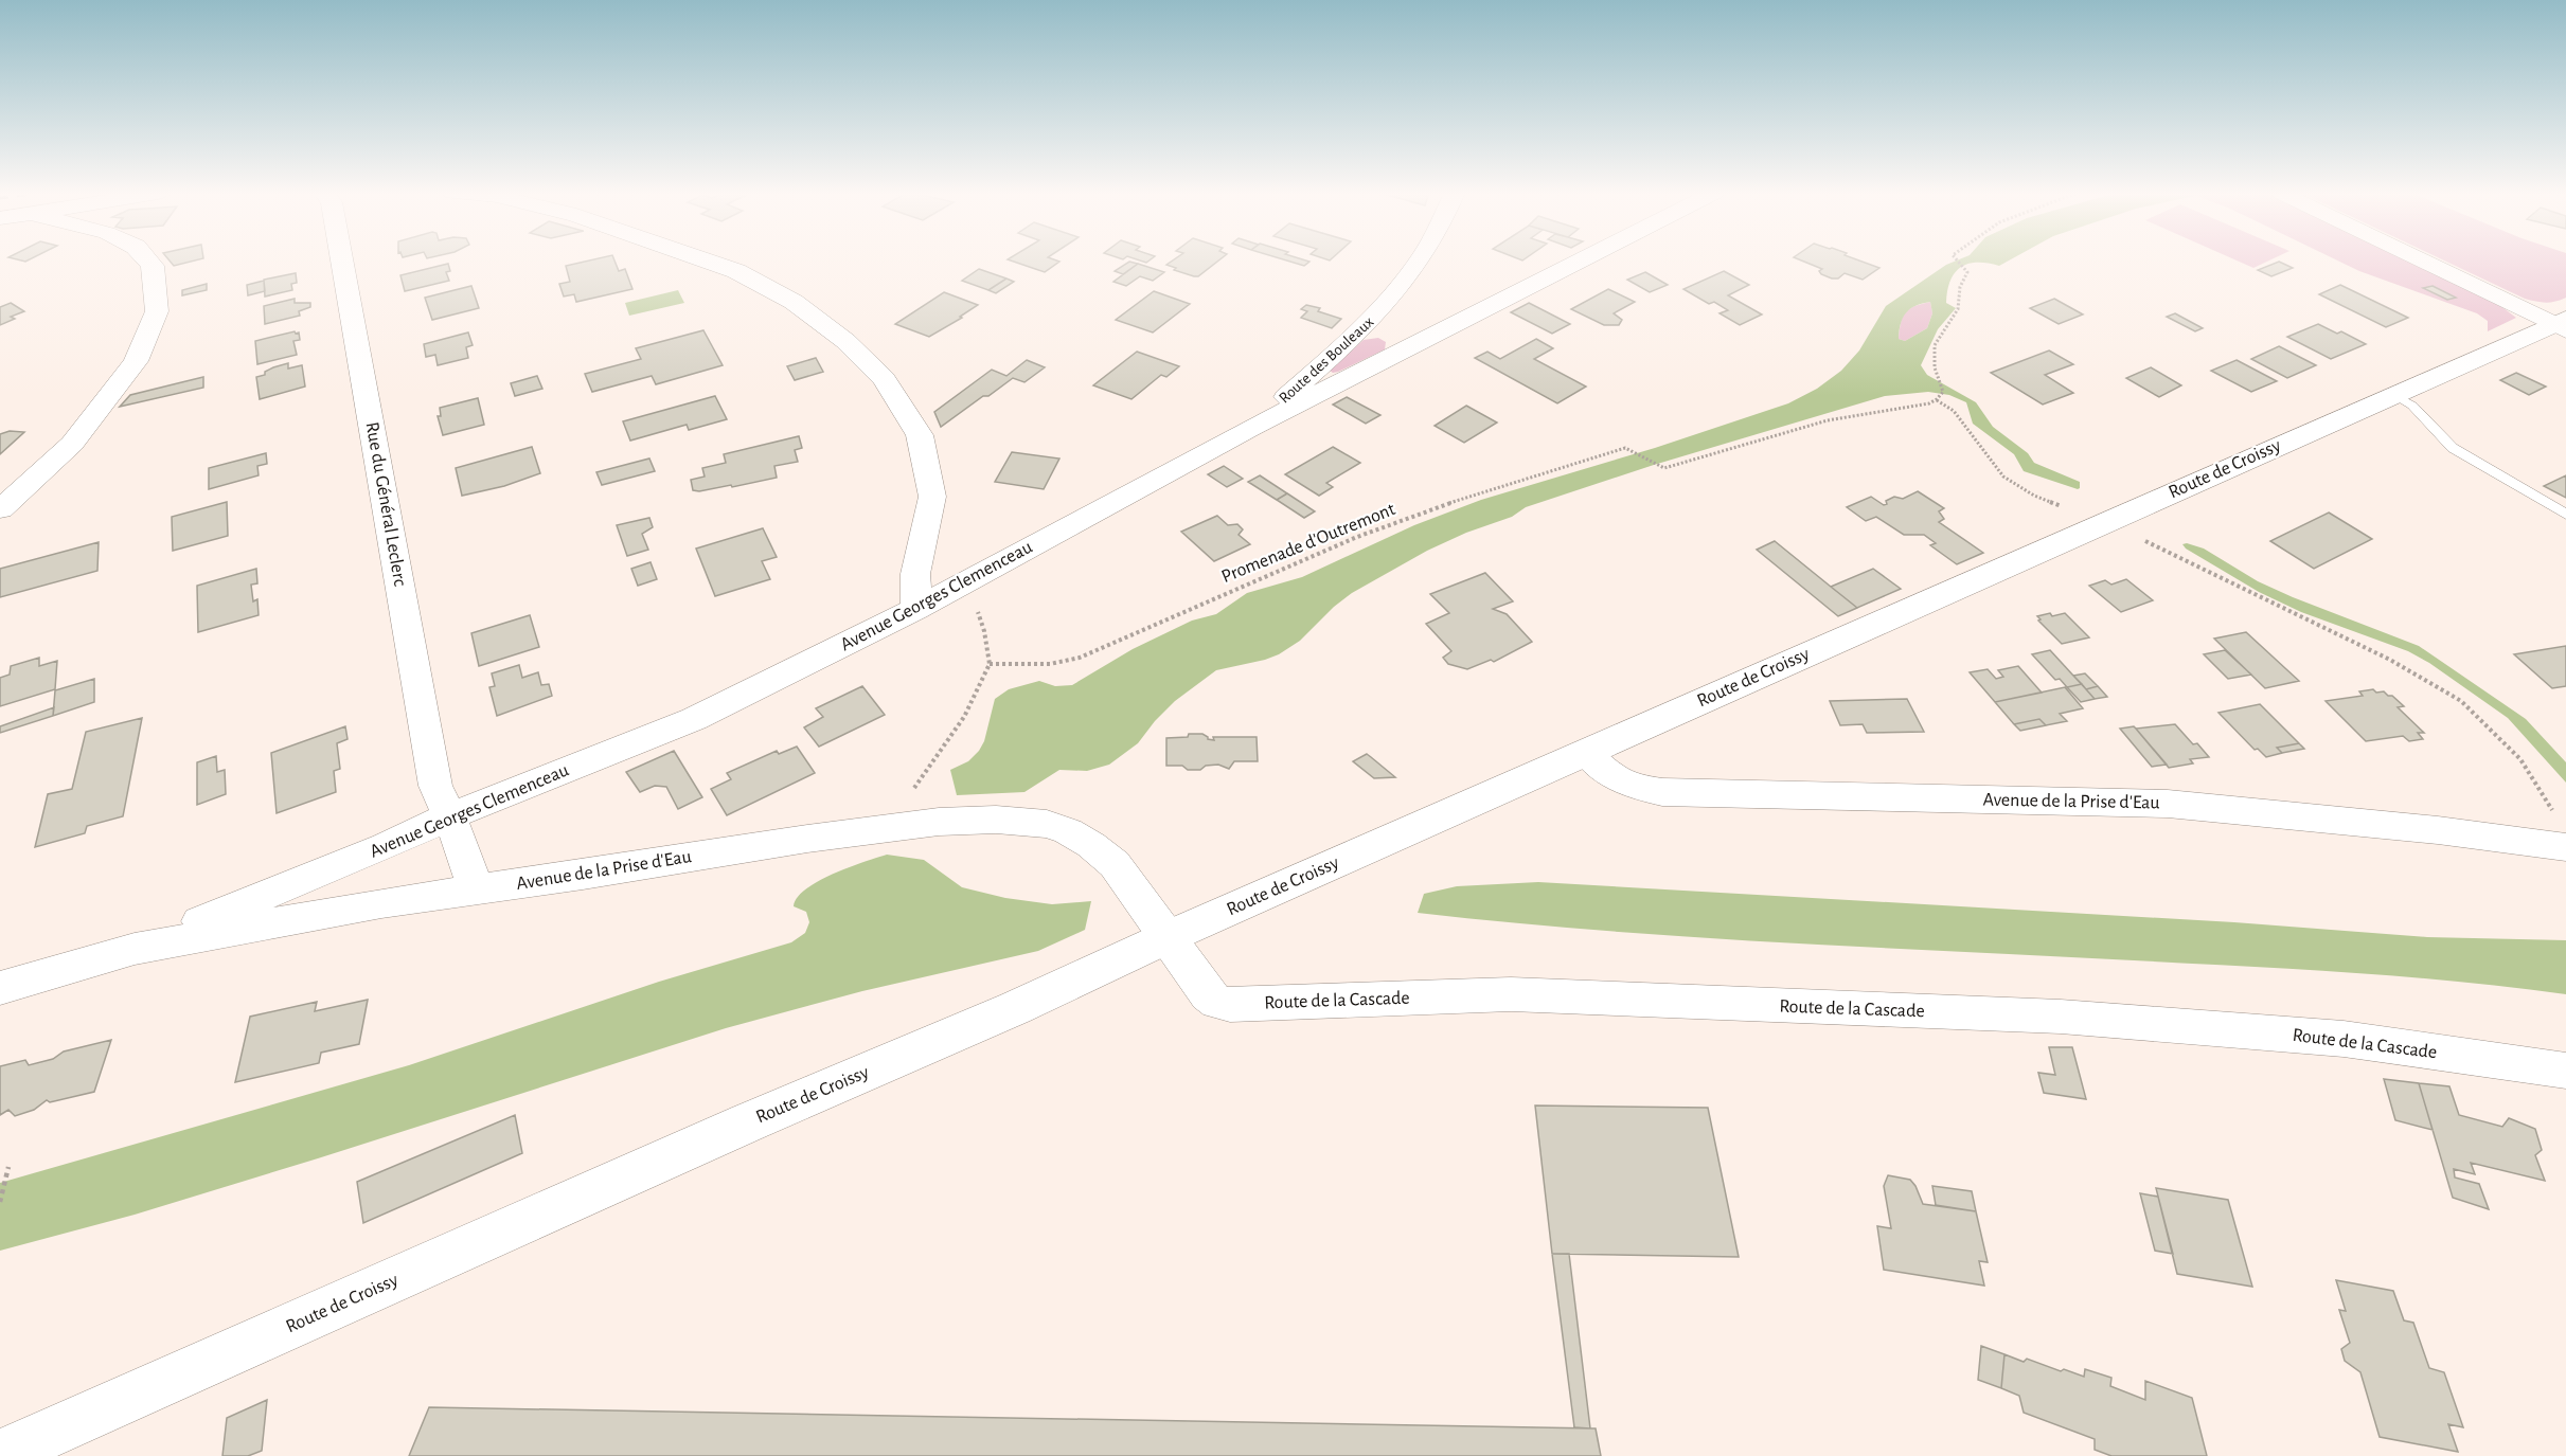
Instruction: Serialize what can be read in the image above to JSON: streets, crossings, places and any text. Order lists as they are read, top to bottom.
{
  "streets": {
    "main road": ["Route de Croissy"],
    "street": [
      "Route des Bouleaux",
      "Rue du Général Leclerc",
      "Avenue Georges Clemenceau",
      "Avenue de la Prise d'Eau",
      "Route de la Cascade"
    ],
    "path": ["Promenade d'Outremont"]
  },
  "crossings": [
    ["Route des Bouleaux", "Avenue Georges Clemenceau"],
    ["Route de Croissy", "Avenue de la Prise d'Eau"],
    ["Route de Croissy", "Route de la Cascade"],
    ["Rue du Général Leclerc", "Avenue Georges Clemenceau"],
    ["Rue du Général Leclerc", "Avenue de la Prise d'Eau"],
    ["Avenue Georges Clemenceau", "Avenue de la Prise d'Eau"],
    ["Avenue de la Prise d'Eau", "Route de la Cascade"]
  ]
}
